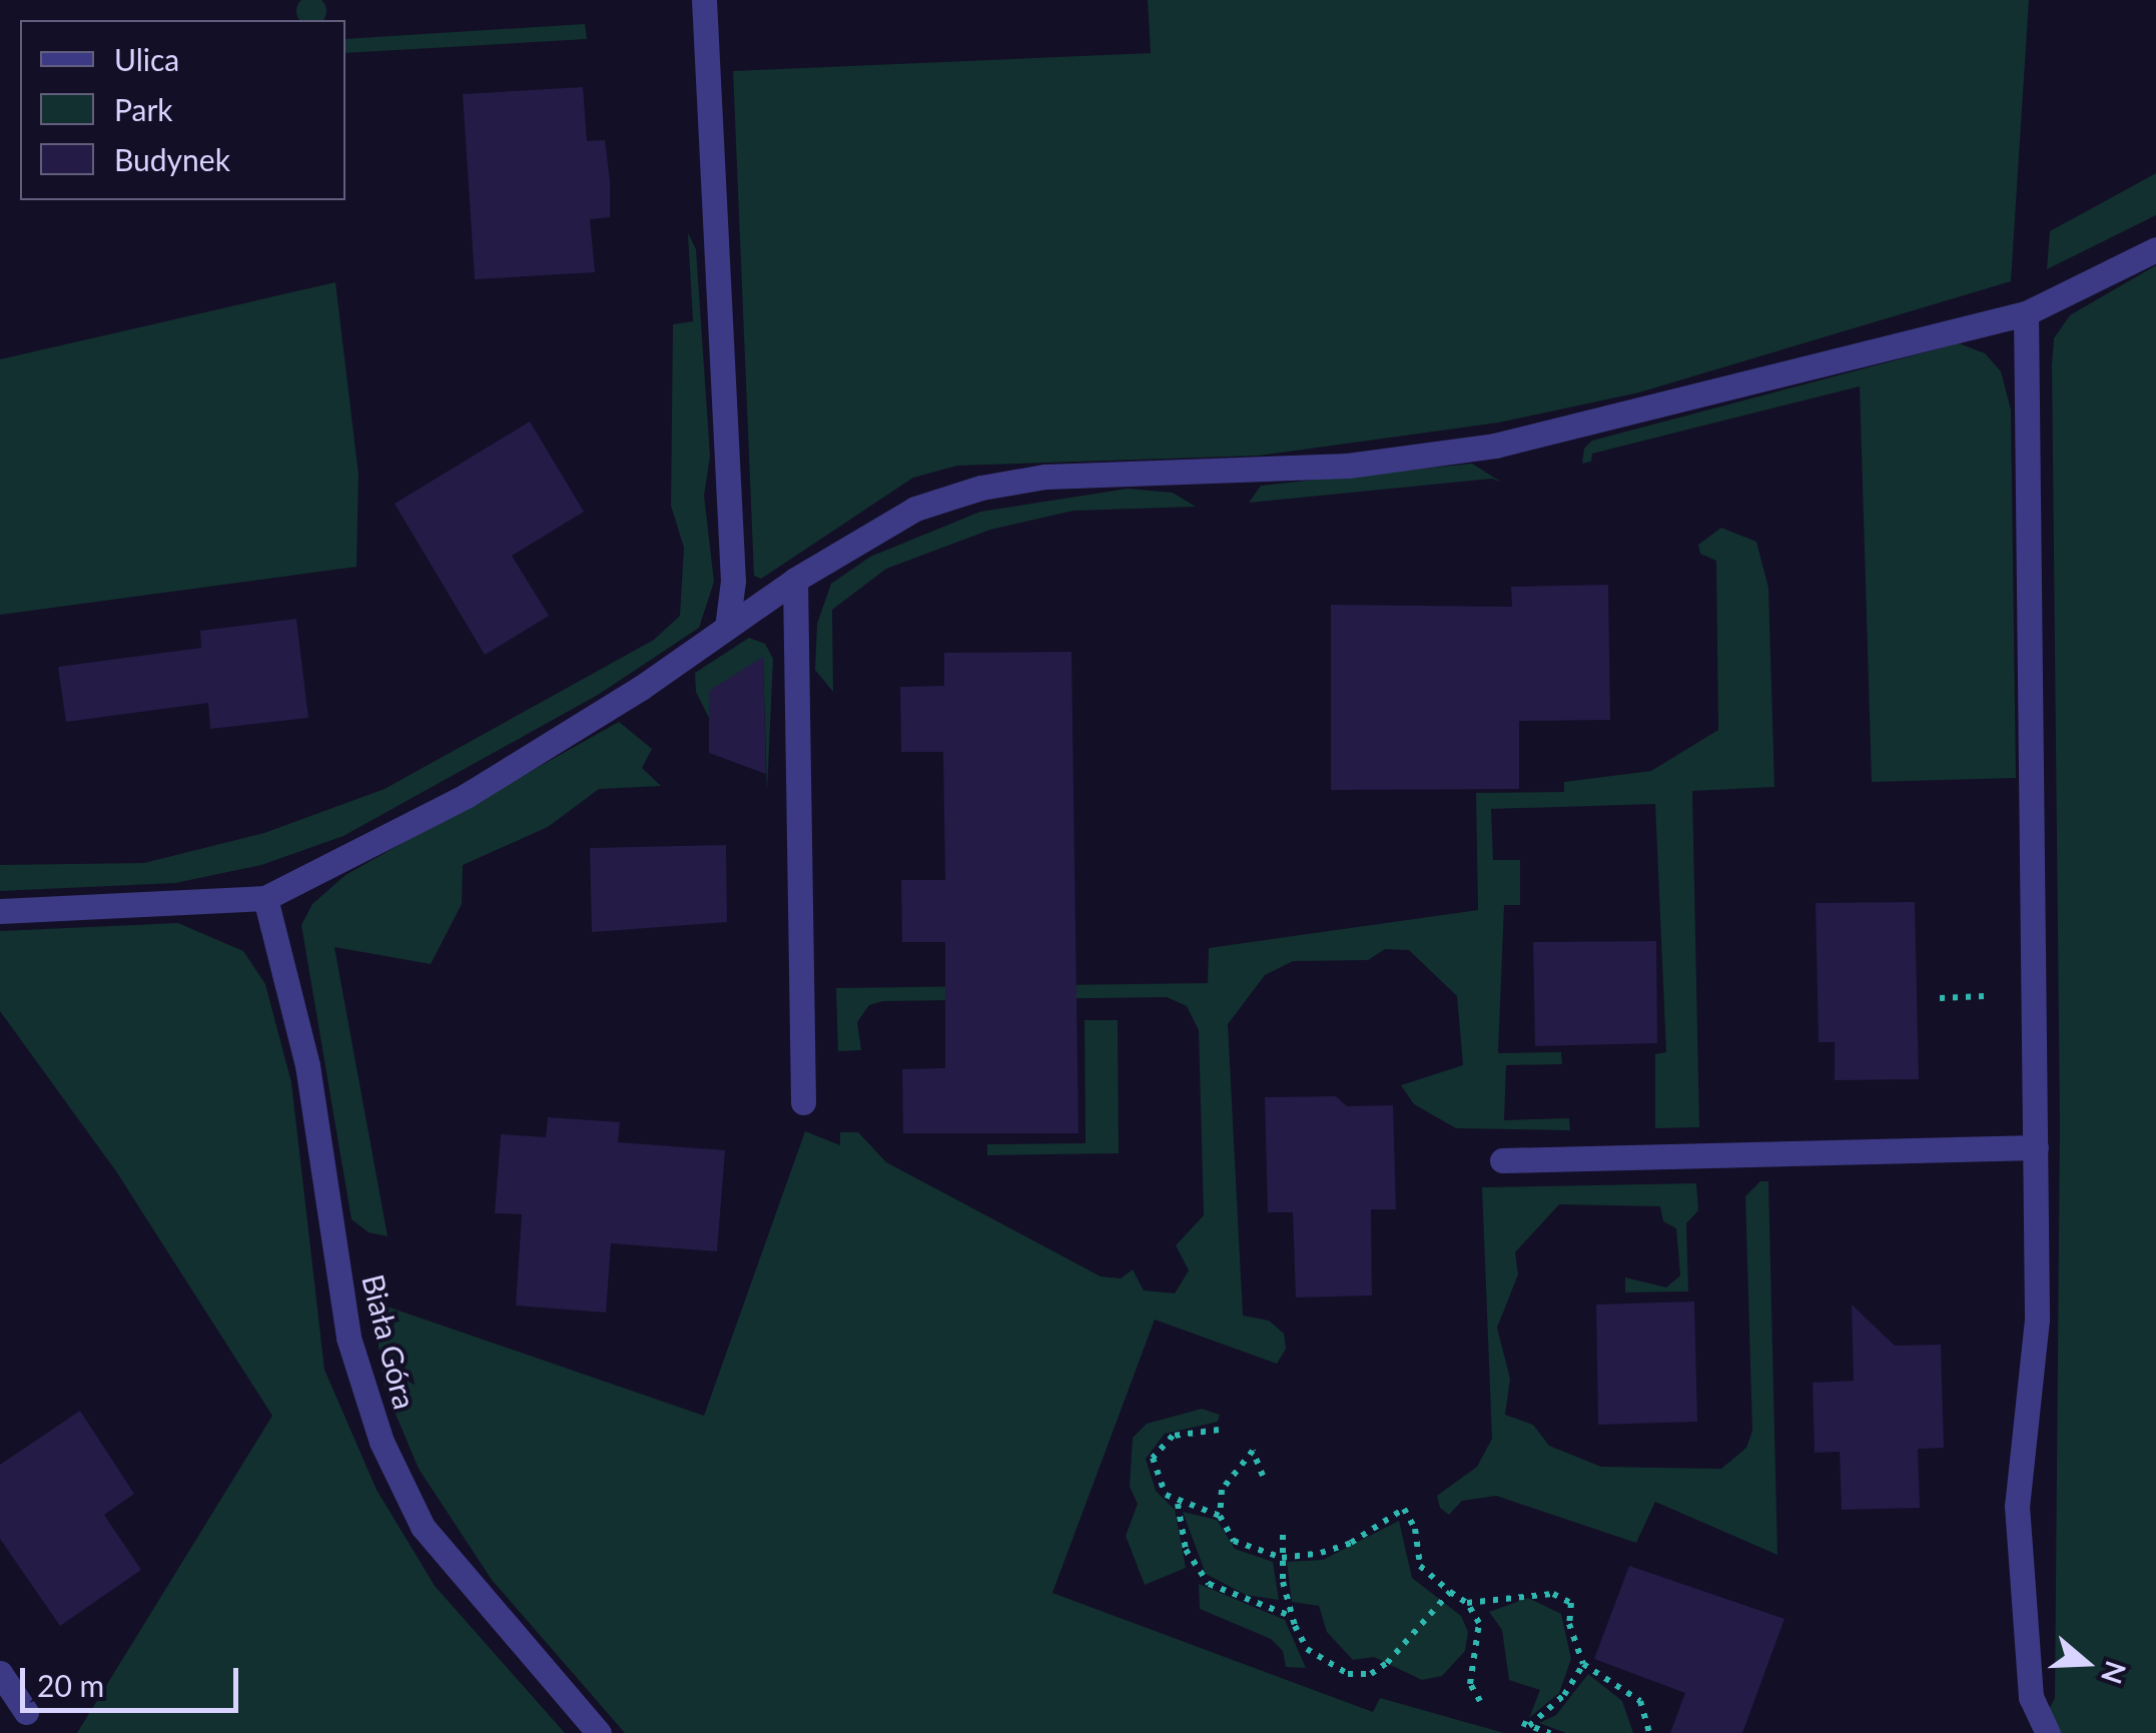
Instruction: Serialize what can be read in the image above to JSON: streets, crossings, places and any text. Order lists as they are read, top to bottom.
{
  "streets": {
    "street": ["Biała Góra"]
  },
  "legend": ["Ulica", "Park", "Budynek"],
  "scale_bar": "20 m",
  "north": "right"
}
